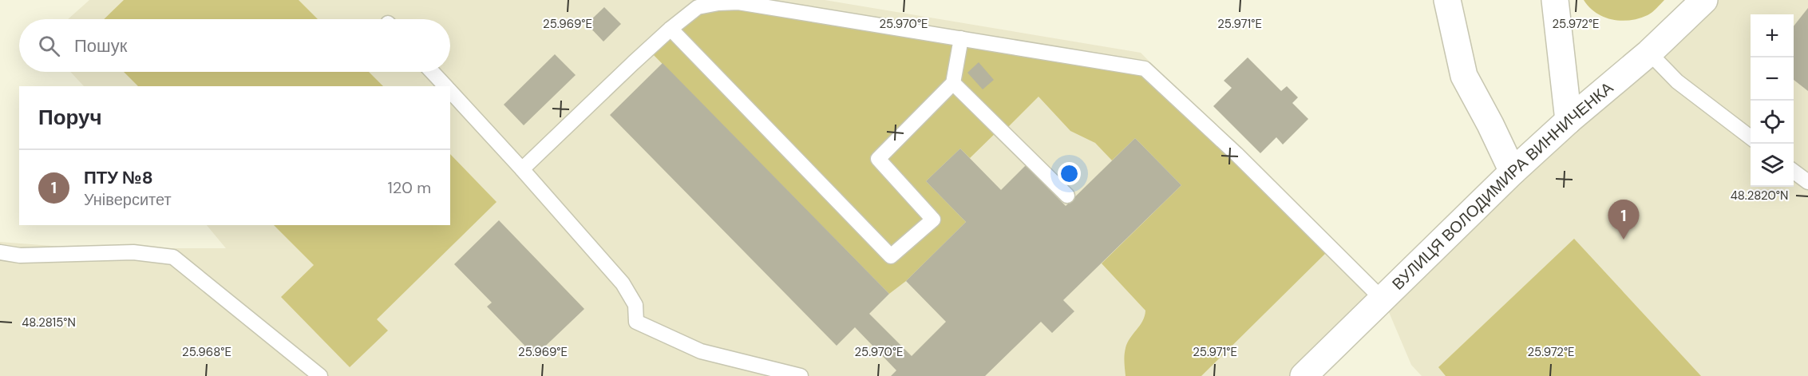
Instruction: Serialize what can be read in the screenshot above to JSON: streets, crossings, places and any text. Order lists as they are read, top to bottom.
{
  "streets": {
    "main road": ["ВУЛИЦЯ ВОЛОДИМИРА ВИННИЧЕНКА"]
  },
  "page": {
    "map_buttons": ["+", "−"],
    "search": "Пошук",
    "heading": "Поруч",
    "list": [
      {
        "mark": "1",
        "name": "ПТУ №8",
        "note": "Університет",
        "value": "120 m"
      }
    ],
    "pins": "1"
  },
  "coordinates": [
    "25.969°E",
    "25.970°E",
    "25.971°E",
    "25.972°E",
    "48.2820°N",
    "48.2815°N",
    "25.968°E"
  ]
}
